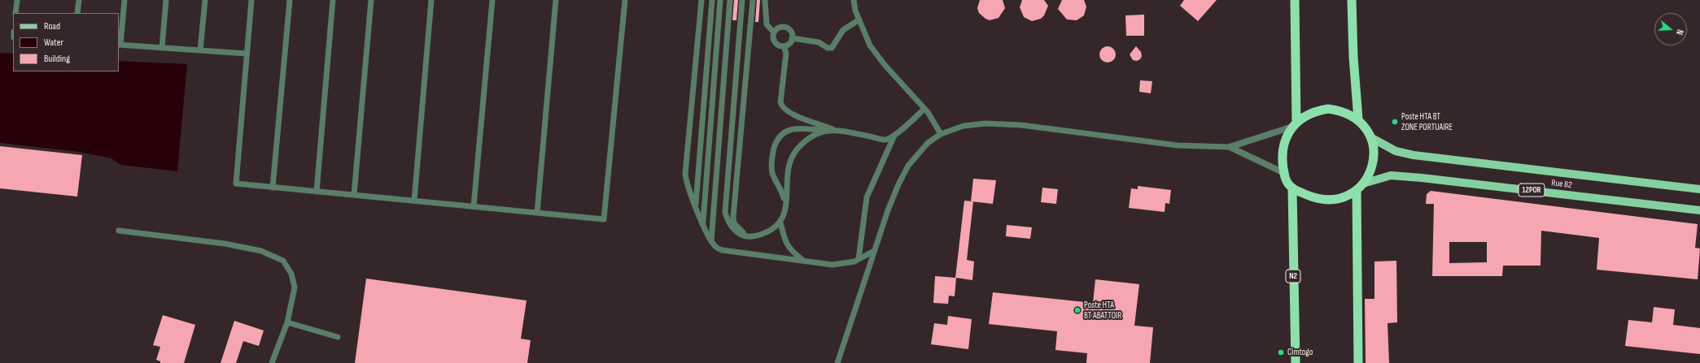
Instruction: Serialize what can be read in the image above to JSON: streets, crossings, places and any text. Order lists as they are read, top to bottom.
{
  "streets": {
    "highway": ["N2"],
    "main road": ["Rue B2", "12POR"]
  },
  "crossings": [
    ["Rue B2", "N2"]
  ],
  "places": ["Poste HTA BT ZONE PORTUAIRE", "Poste HTA BT ABATTOIR", "Cimtogo"],
  "legend": ["Road", "Water", "Building"],
  "north": "right"
}
